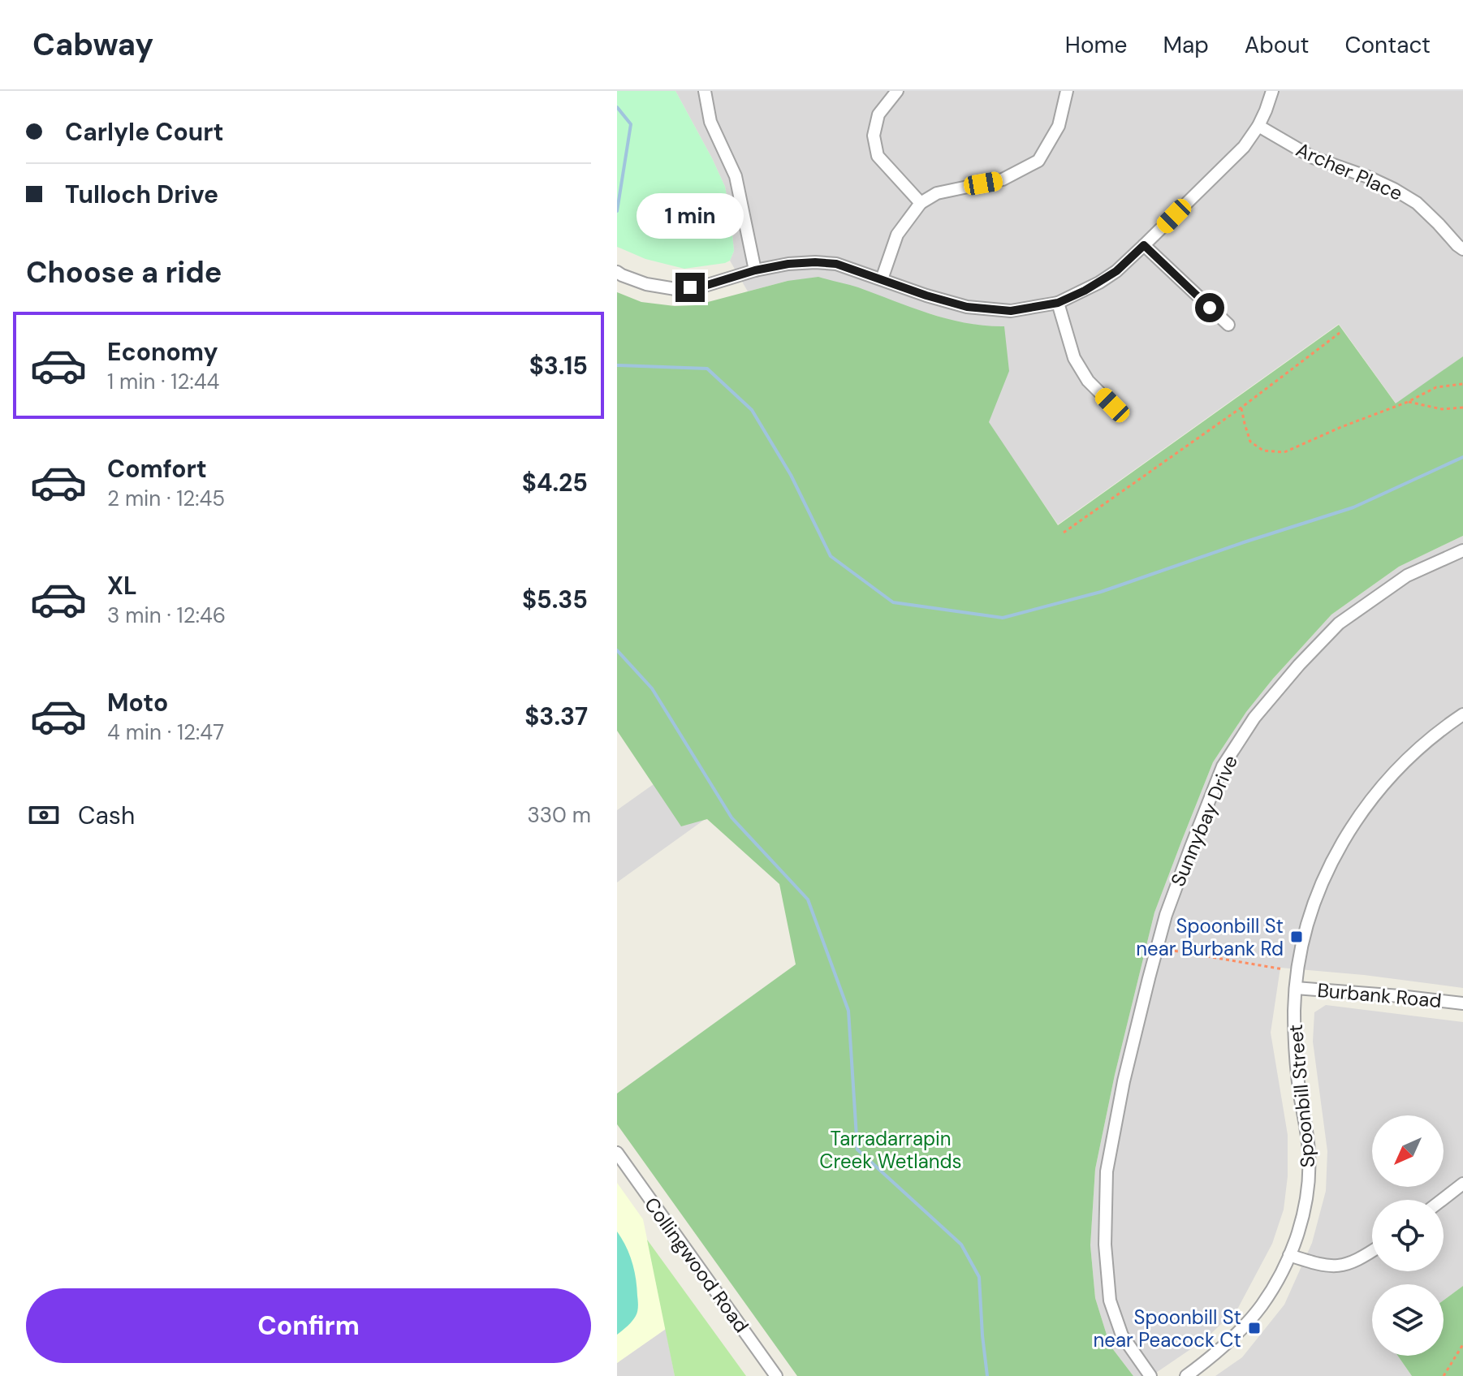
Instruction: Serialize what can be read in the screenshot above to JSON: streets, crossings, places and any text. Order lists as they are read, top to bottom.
{
  "streets": {
    "street": [
      "Archer Place",
      "Sunnybay Drive",
      "Burbank Road",
      "Spoonbill Street",
      "Collingwood Road"
    ]
  },
  "crossings": [
    ["Burbank Road", "Spoonbill Street"]
  ],
  "parks": ["Tarradarrapin Creek Wetlands"],
  "places": {
    "transit": ["Spoonbill St near Burbank Rd", "Spoonbill St near Peacock Ct"]
  },
  "north": "bottom left",
  "page": {
    "header": "Cabway",
    "nav": [
      "Home",
      "Map",
      "About",
      "Contact"
    ],
    "banner": ["Carlyle Court", "Tulloch Drive"],
    "bubble": "1 min",
    "heading": "Choose a ride",
    "list": [
      {
        "name": "Economy",
        "note": "1 min · 12:44",
        "value": "$3.15"
      },
      {
        "name": "Comfort",
        "note": "2 min · 12:45",
        "value": "$4.25"
      },
      {
        "name": "XL",
        "note": "3 min · 12:46",
        "value": "$5.35"
      },
      {
        "name": "Moto",
        "note": "4 min · 12:47",
        "value": "$3.37"
      }
    ],
    "pay": ["Cash", "330 m"],
    "buttons": "Confirm"
  }
}
